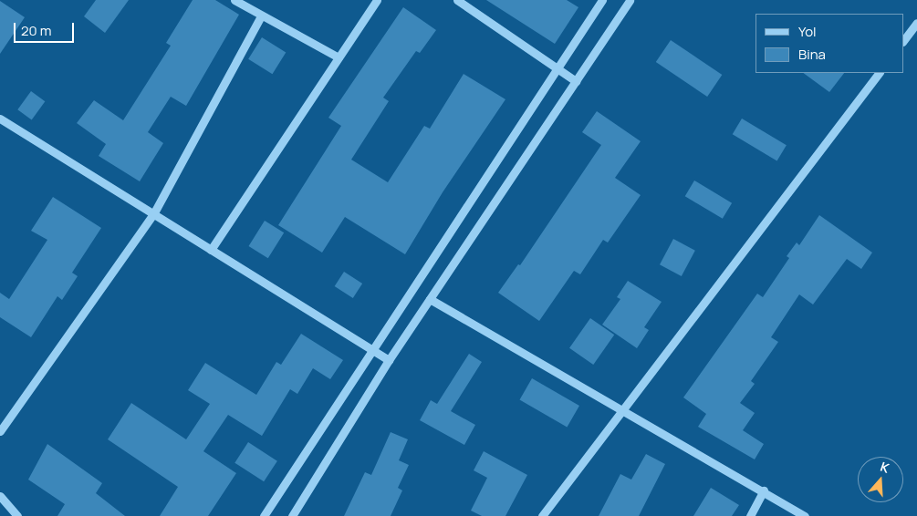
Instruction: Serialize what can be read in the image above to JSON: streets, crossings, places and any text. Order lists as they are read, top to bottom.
{
  "legend": ["Yol", "Bina"],
  "scale_bar": "20 m",
  "north": "top"
}
